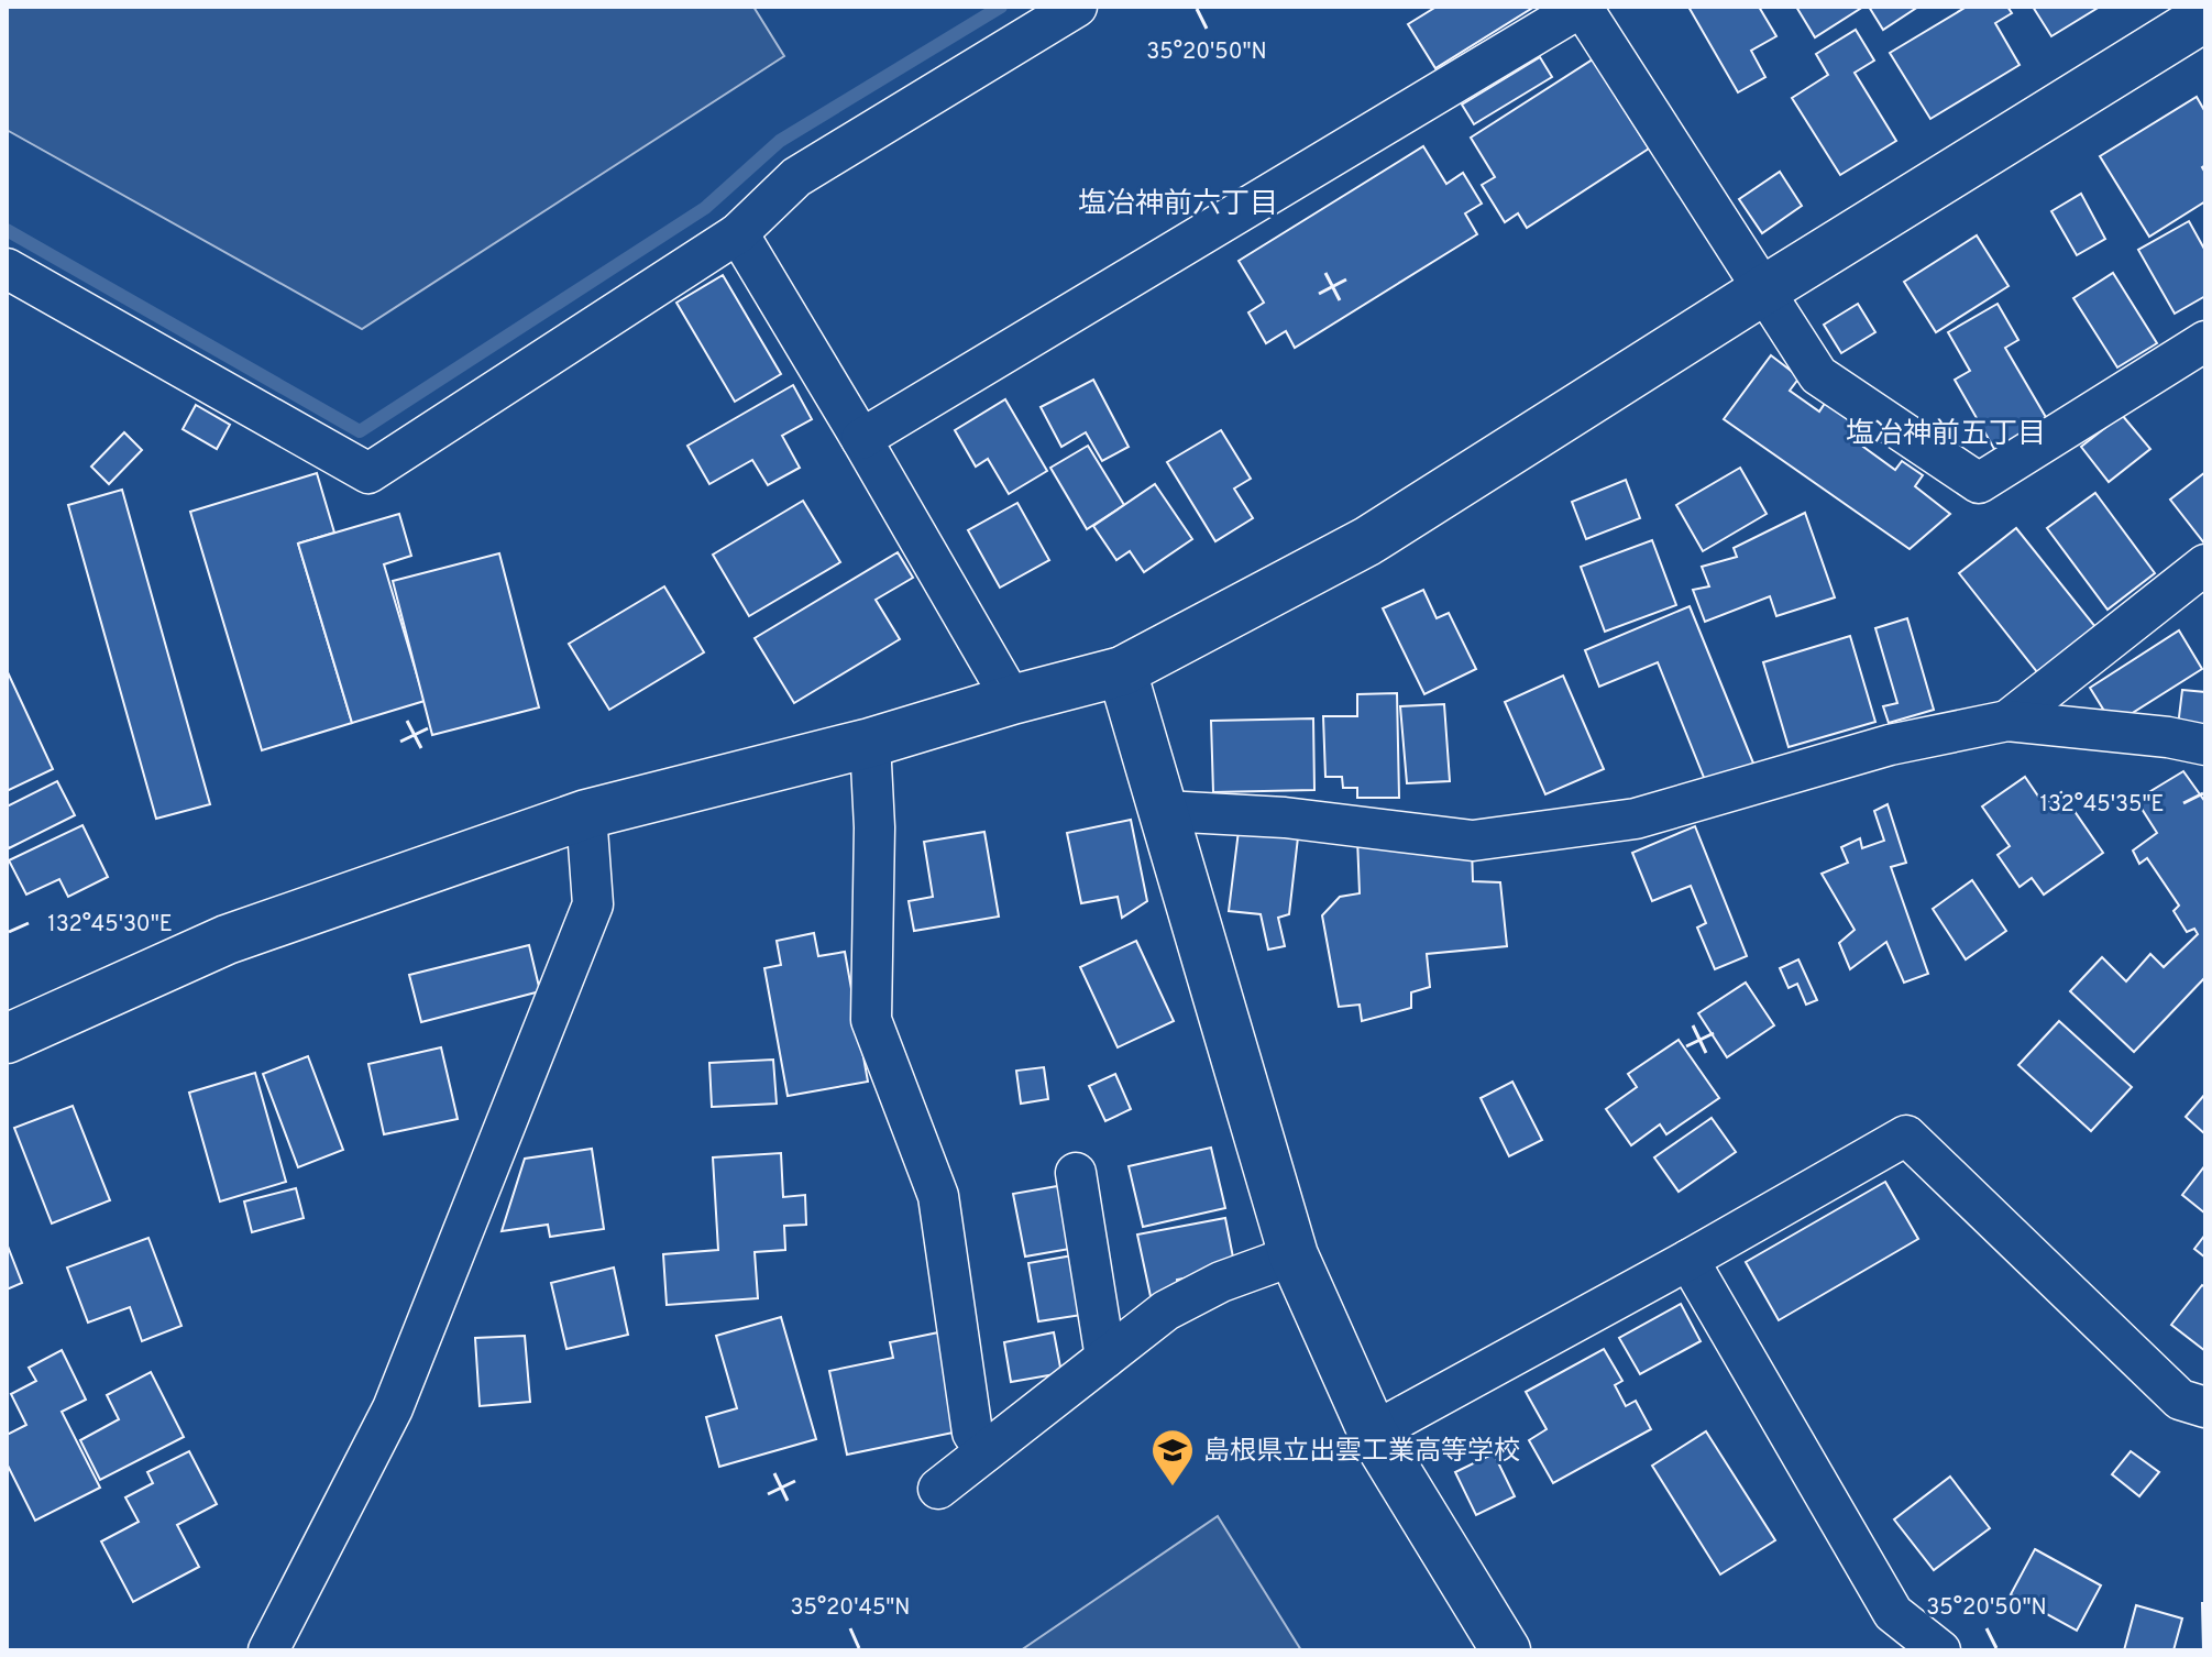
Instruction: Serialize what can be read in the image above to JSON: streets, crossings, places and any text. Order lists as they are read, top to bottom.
{
  "districts": ["塩冶神前六丁目", "塩冶神前五丁目"],
  "places": {
    "school or university": ["島根県立出雲工業高等学校"]
  },
  "coordinates": [
    "35°20'50\"N",
    "132°45'35\"E",
    "132°45'30\"E",
    "35°20'45\"N"
  ]
}
